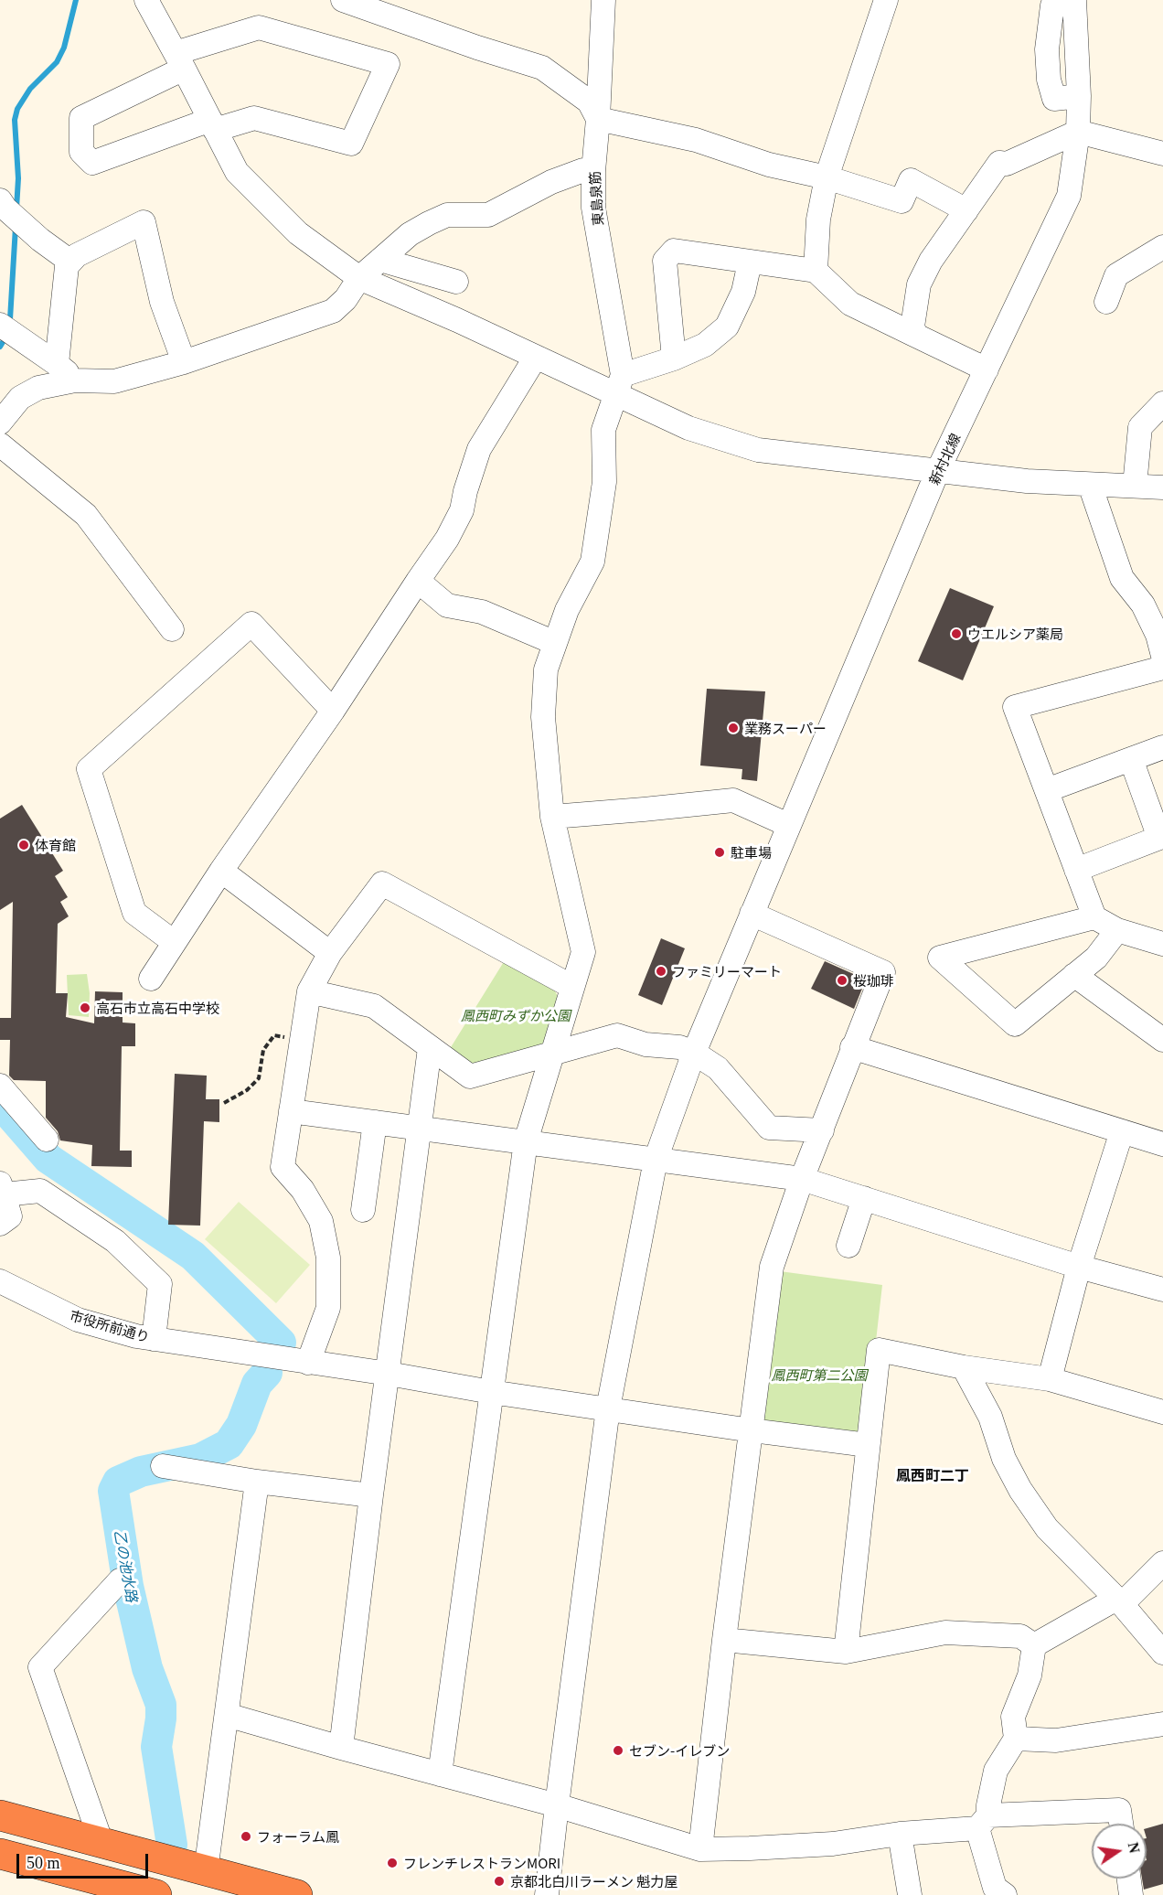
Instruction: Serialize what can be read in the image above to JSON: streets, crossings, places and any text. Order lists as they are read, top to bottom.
{
  "streets": {
    "street": ["東島泉筋", "新村北線", "市役所前通り"]
  },
  "crossings": [
    ["新村北線", "市役所前通り"]
  ],
  "districts": ["鳳西町二丁"],
  "water": ["乙の池水路"],
  "parks": ["鳳西町みずか公園", "鳳西町第二公園"],
  "places": [
    "ウエルシア薬局",
    "業務スーパー",
    "体育館",
    "駐車場",
    "ファミリーマート",
    "桜珈琲",
    "高石市立高石中学校",
    "セブン-イレブン",
    "フォーラム鳳",
    "フレンチレストランMORI",
    "京都北白川ラーメン 魁力屋"
  ],
  "scale_bar": "50 m",
  "north": "right"
}
